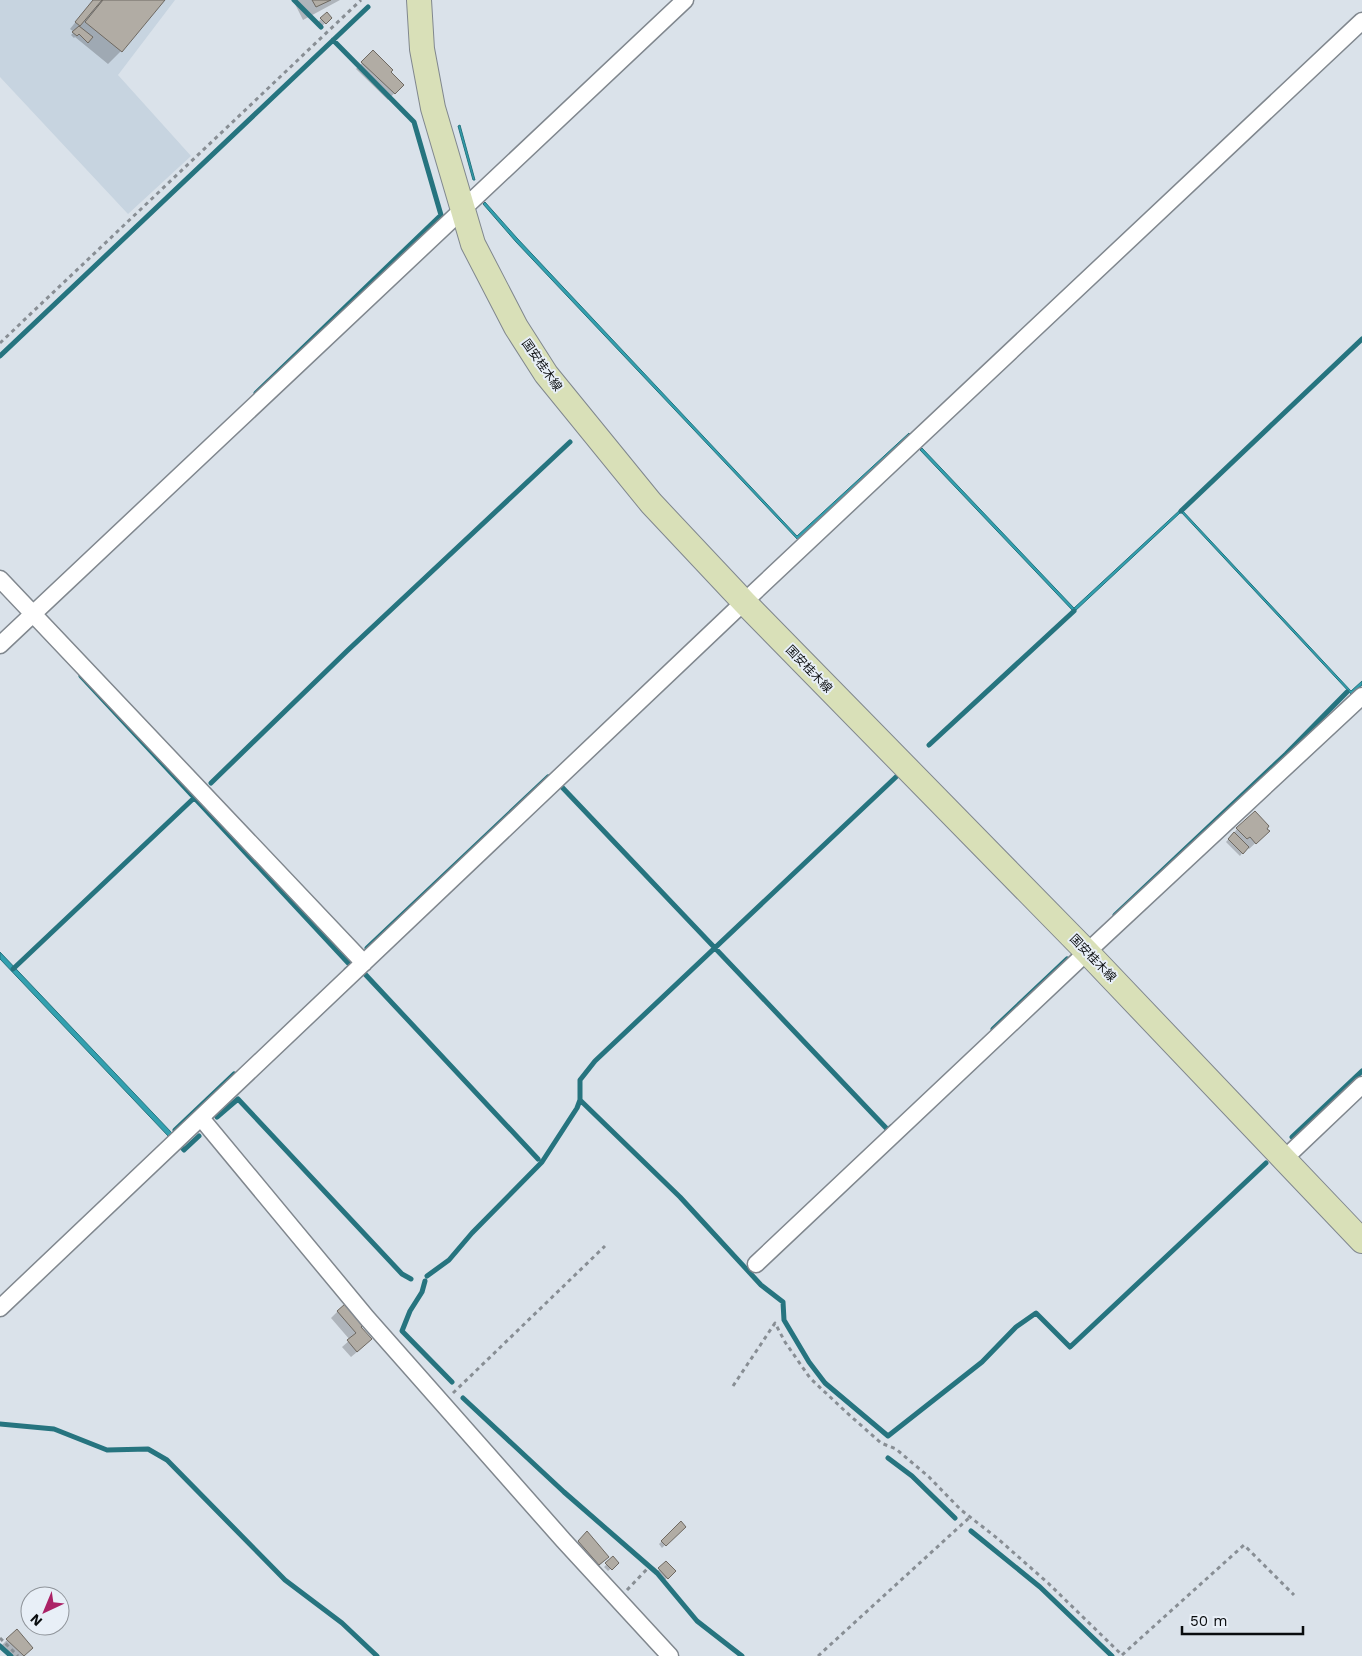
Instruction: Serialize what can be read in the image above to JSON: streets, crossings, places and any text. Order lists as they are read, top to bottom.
{
  "streets": {
    "main road": ["国安桂木線"]
  },
  "scale_bar": "50 m",
  "north": "bottom left"
}
